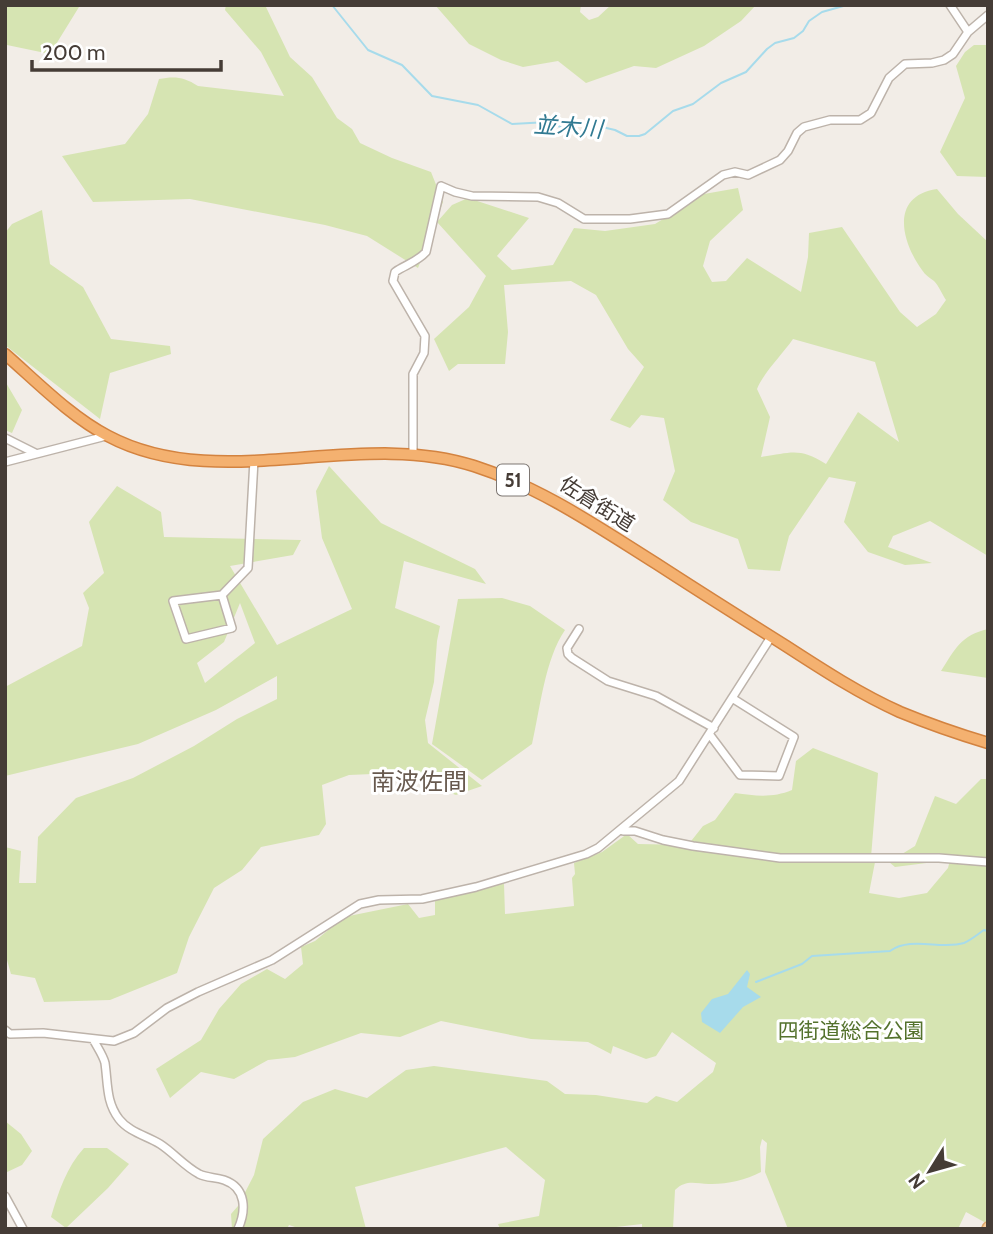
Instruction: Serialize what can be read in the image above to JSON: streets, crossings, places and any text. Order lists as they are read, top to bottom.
{
  "streets": {
    "highway": ["51", "佐倉街道"]
  },
  "districts": ["南波佐間"],
  "water": ["並木川"],
  "parks": ["四街道総合公園"],
  "scale_bar": "200 m",
  "north": "bottom left"
}
